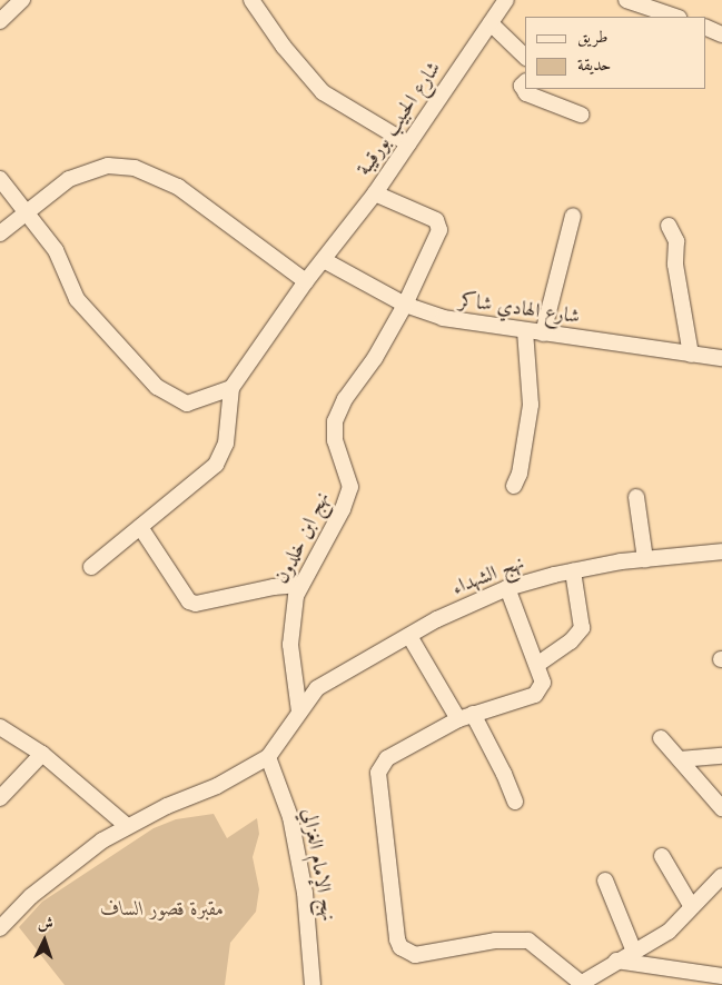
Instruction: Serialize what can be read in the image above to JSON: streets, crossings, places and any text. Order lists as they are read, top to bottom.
{
  "streets": {
    "street": [
      "شارع الحبيب بورقيبة",
      "شارع الهادي شاكر",
      "نهج ابن خلدون",
      "نهج الشهداء",
      "نهج الإمام الغزالي"
    ]
  },
  "crossings": [
    ["شارع الحبيب بورقيبة", "شارع الهادي شاكر"],
    ["شارع الحبيب بورقيبة", "نهج ابن خلدون"],
    ["شارع الهادي شاكر", "نهج ابن خلدون"],
    ["نهج ابن خلدون", "نهج الشهداء"],
    ["نهج الشهداء", "نهج الإمام الغزالي"]
  ],
  "parks": ["مقبرة قصور الساف"],
  "legend": ["طريق", "حديقة"],
  "north": "top"
}
